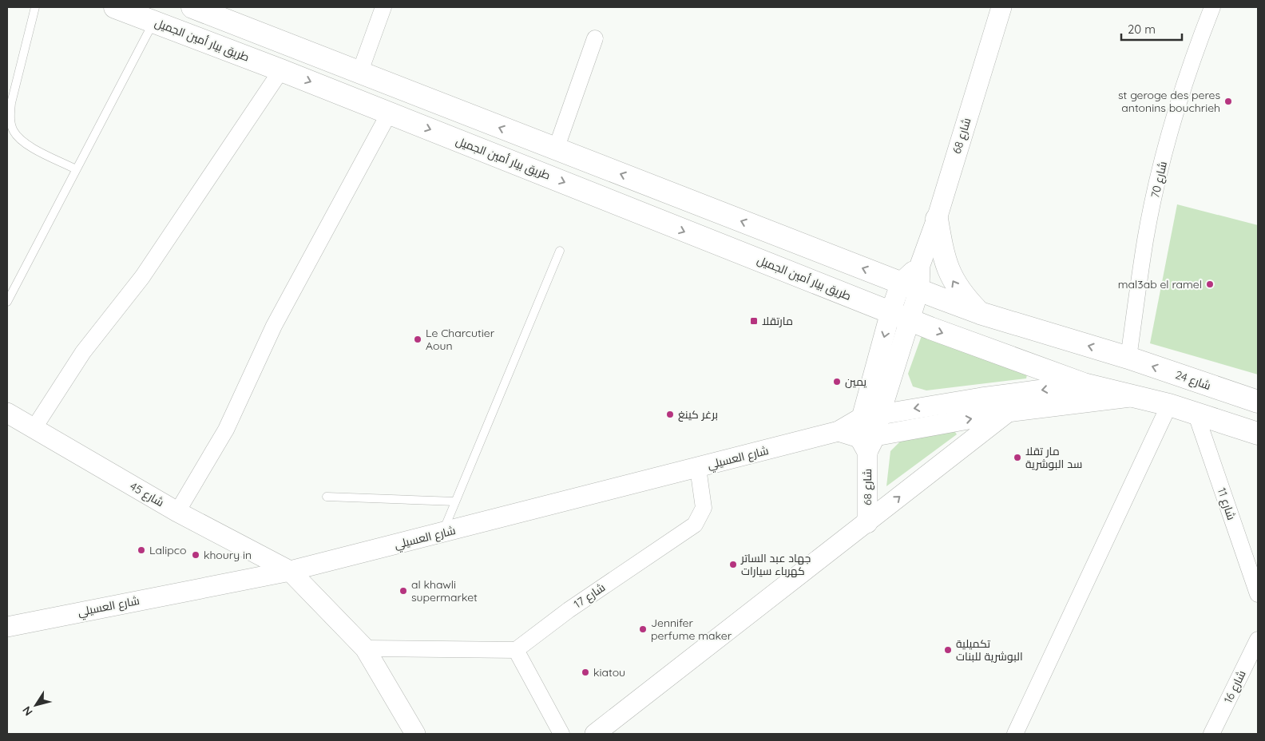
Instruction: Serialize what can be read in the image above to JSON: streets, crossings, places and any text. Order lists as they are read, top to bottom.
{
  "streets": {
    "main road": ["طريق بيار أمين الجميل", "شارع 24"],
    "street": [
      "شارع 68",
      "شارع 70",
      "شارع العسيلي",
      "شارع 45",
      "شارع 11",
      "شارع 17",
      "شارع 16"
    ]
  },
  "crossings": [
    ["طريق بيار أمين الجميل", "شارع 68"],
    ["طريق بيار أمين الجميل", "شارع العسيلي"],
    ["شارع 68", "شارع 24"],
    ["شارع 68", "شارع العسيلي"],
    ["شارع 70", "شارع 24"],
    ["شارع العسيلي", "شارع 45"],
    ["شارع العسيلي", "شارع 17"]
  ],
  "places": {
    "other": [
      "st geroge des peres antonins bouchrieh",
      "mal3ab el ramel",
      "Le Charcutier Aoun",
      "يمين",
      "برغر كينغ",
      "مار تقلا سد البوشرية",
      "Lalipco",
      "khoury in",
      "جهاد عبد الساتر كهرباء سيارات",
      "al khawli supermarket",
      "Jennifer perfume maker",
      "تكميلية البوشرية للبنات",
      "kiatou"
    ],
    "transit": ["مارتقلا"]
  },
  "scale_bar": "20 m",
  "north": "bottom left"
}
